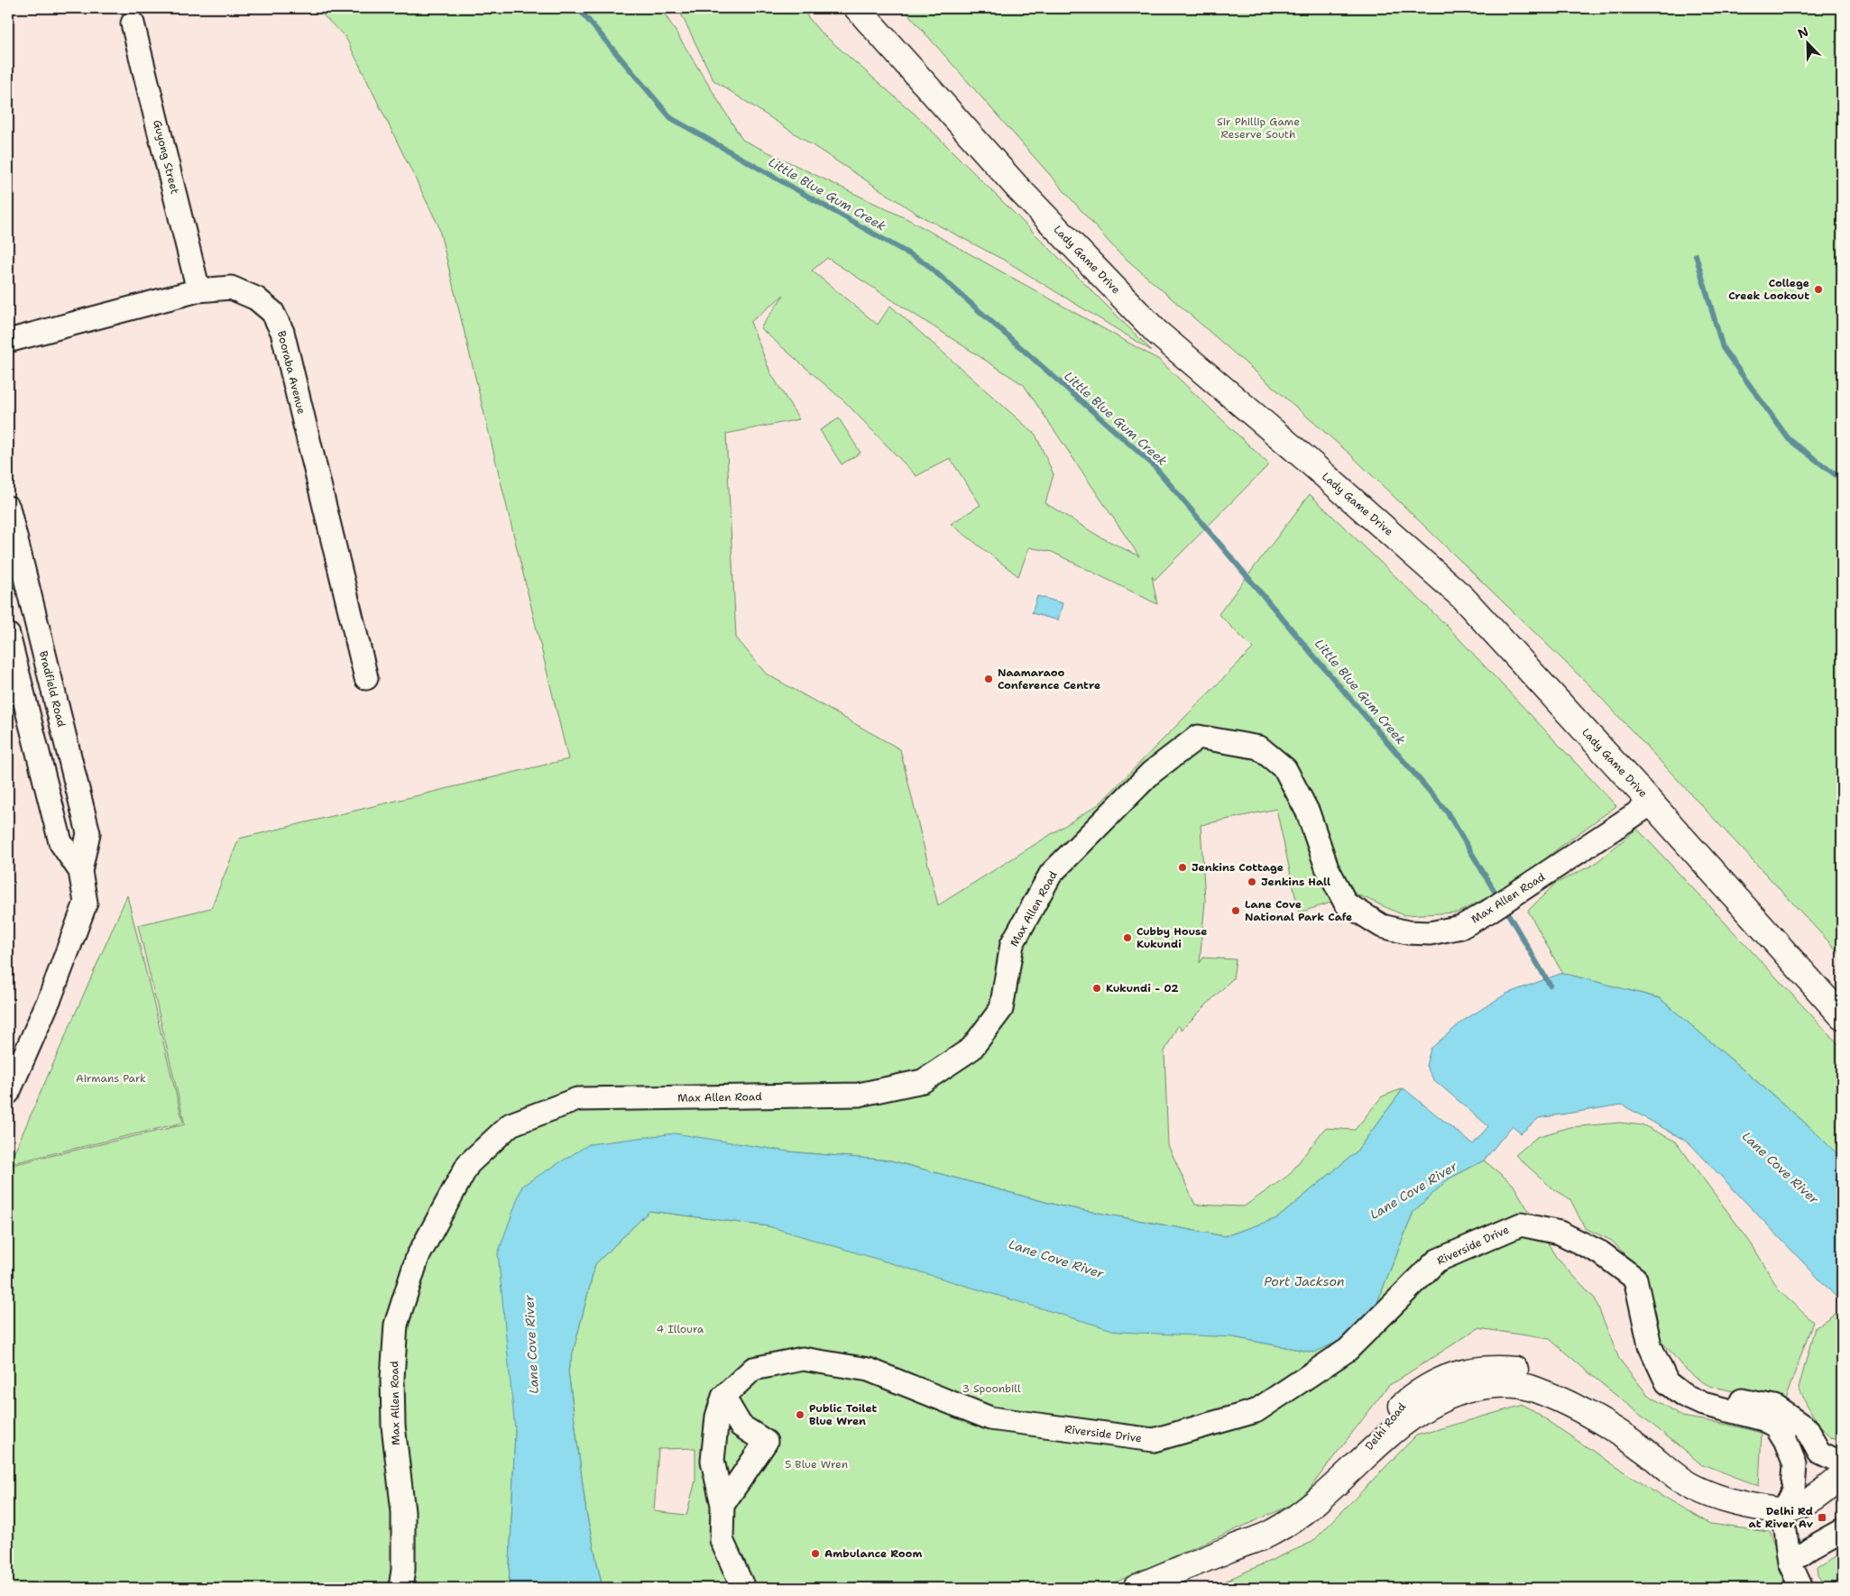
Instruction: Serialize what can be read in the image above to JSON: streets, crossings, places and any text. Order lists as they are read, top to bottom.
{
  "streets": {
    "main road": ["Lady Game Drive", "Delhi Road"],
    "street": [
      "Guyong Street",
      "Booraba Avenue",
      "Bradfield Road",
      "Max Allen Road",
      "Riverside Drive"
    ]
  },
  "crossings": [
    ["Guyong Street", "Booraba Avenue"],
    ["Lady Game Drive", "Max Allen Road"],
    ["Riverside Drive", "Delhi Road"]
  ],
  "water": ["Little Blue Gum Creek", "Lane Cove River", "Port Jackson"],
  "parks": [
    "Sir Phillip Game Reserve South",
    "Airmans Park",
    "4 Illoura",
    "3 Spoonbill",
    "5 Blue Wren"
  ],
  "places": {
    "other": [
      "College Creek Lookout",
      "Naamaraoo Conference Centre",
      "Jenkins Cottage",
      "Jenkins Hall",
      "Lane Cove National Park Cafe",
      "Cubby House Kukundi",
      "Kukundi - 02",
      "Public Toilet Blue Wren",
      "Ambulance Room"
    ],
    "transit": ["Delhi Rd at River Av"]
  },
  "north": "top left"
}
